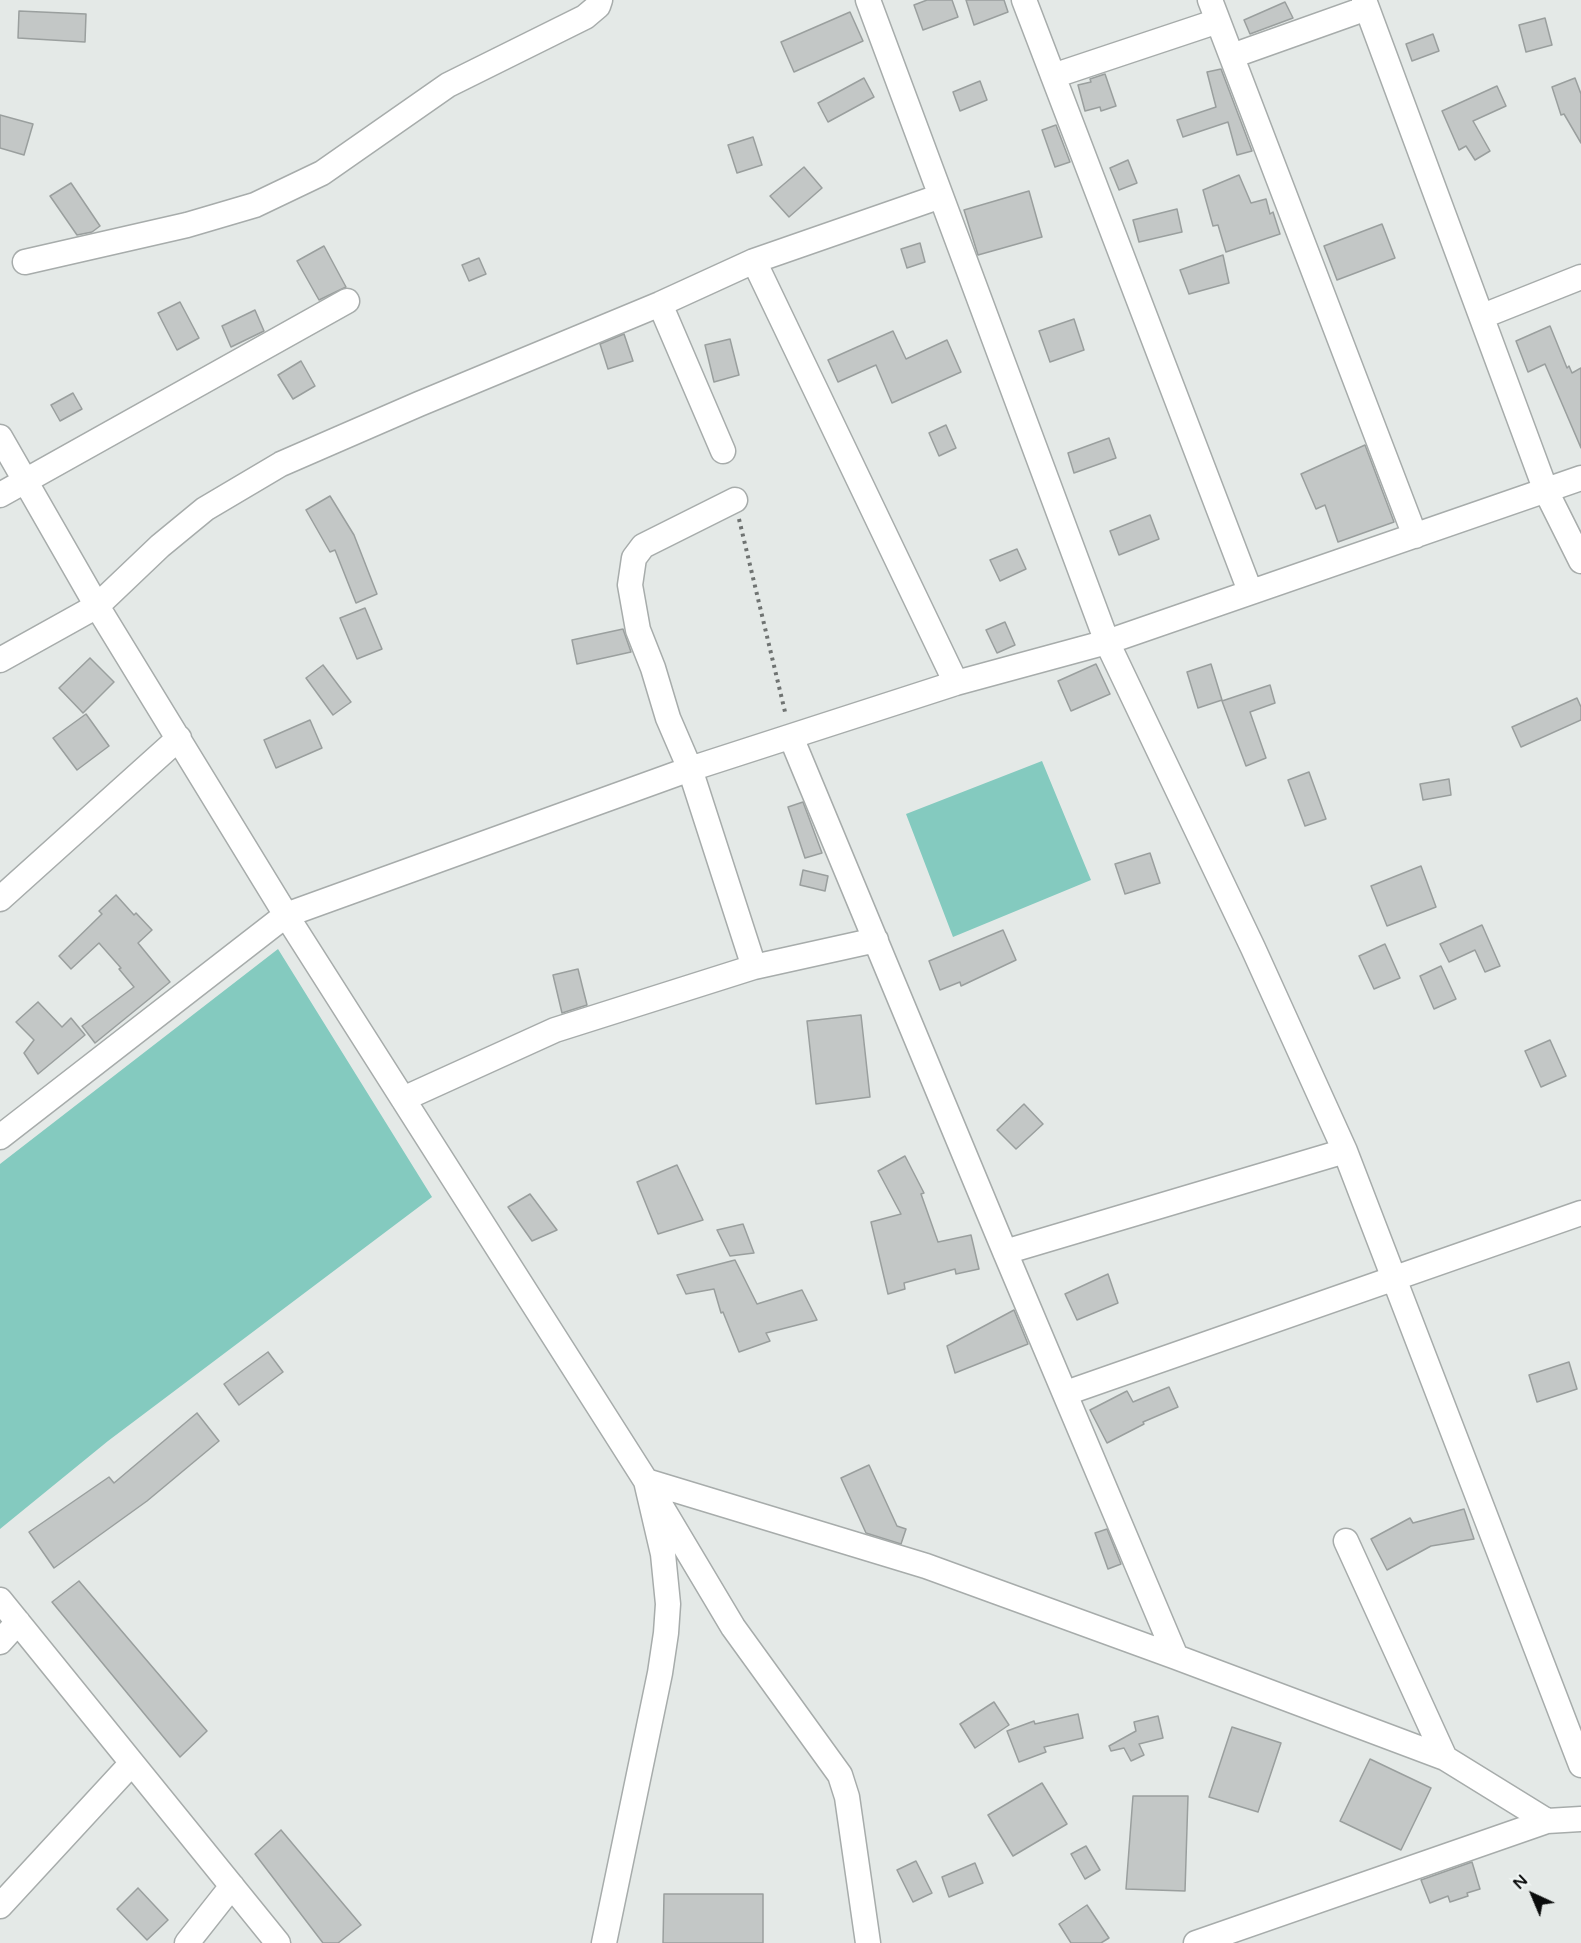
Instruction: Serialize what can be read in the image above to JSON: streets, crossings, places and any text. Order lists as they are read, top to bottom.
{
  "north": "top left"
}
